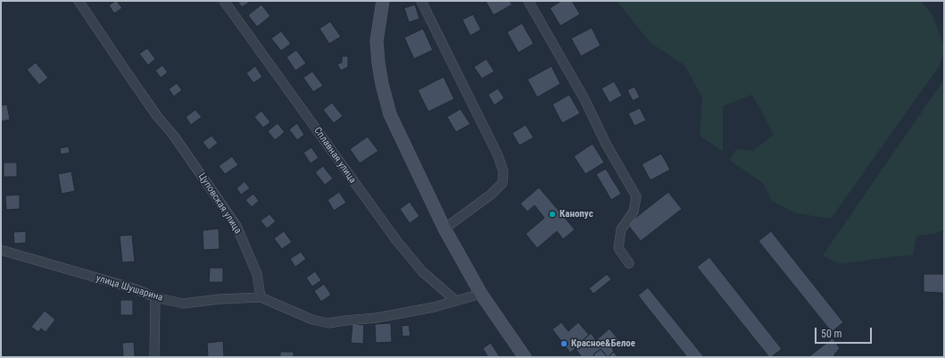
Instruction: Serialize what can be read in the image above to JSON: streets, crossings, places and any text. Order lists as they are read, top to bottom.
{
  "streets": {
    "street": ["Сплавная улица", "Цуповская улица", "улица Шушарина"]
  },
  "crossings": [
    ["Цуповская улица", "улица Шушарина"]
  ],
  "places": ["Канопус", "Красное&Белое"],
  "scale_bar": "50 m"
}
